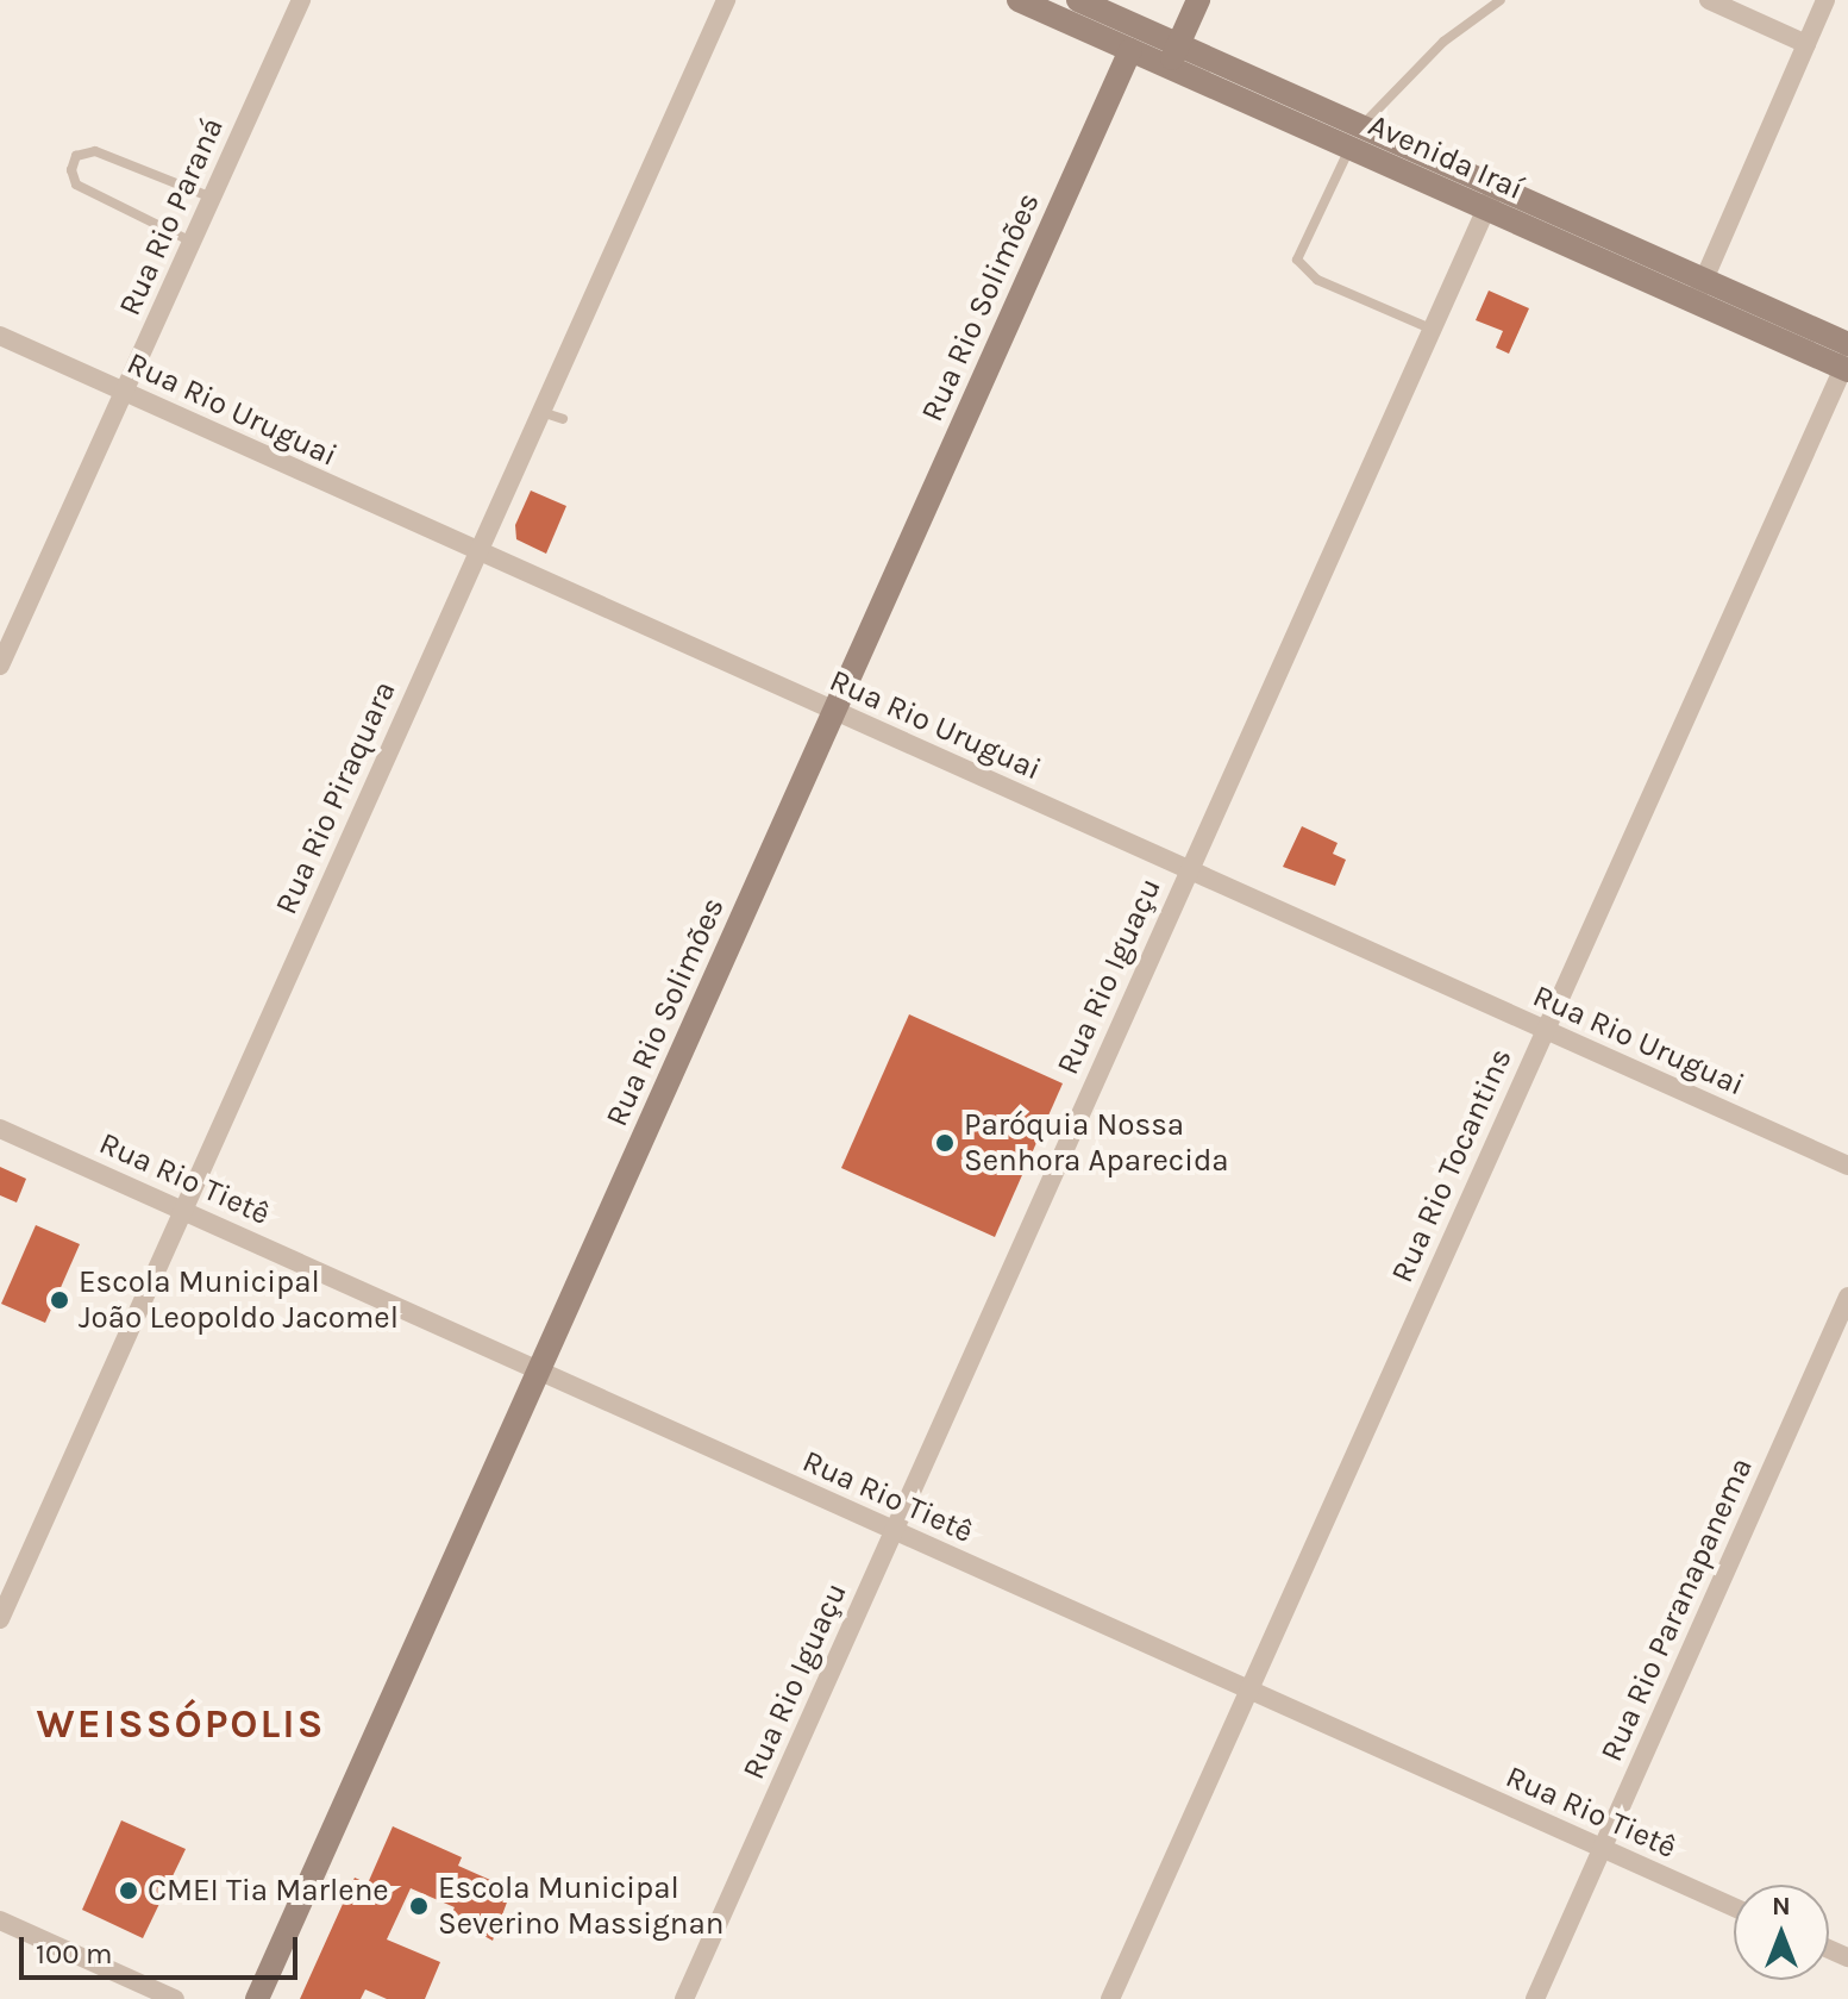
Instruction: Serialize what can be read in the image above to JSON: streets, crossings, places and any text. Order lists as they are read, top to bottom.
{
  "streets": {
    "street": [
      "Avenida Iraí",
      "Rua Rio Paraná",
      "Rua Rio Solimões",
      "Rua Rio Uruguai",
      "Rua Rio Piraquara",
      "Rua Rio Iguaçu",
      "Rua Rio Tocantins",
      "Rua Rio Tietê",
      "Rua Rio Paranapanema"
    ]
  },
  "crossings": [
    ["Avenida Iraí", "Rua Rio Solimões"],
    ["Avenida Iraí", "Rua Rio Iguaçu"],
    ["Avenida Iraí", "Rua Rio Tocantins"],
    ["Rua Rio Paraná", "Rua Rio Uruguai"],
    ["Rua Rio Solimões", "Rua Rio Uruguai"],
    ["Rua Rio Solimões", "Rua Rio Tietê"],
    ["Rua Rio Uruguai", "Rua Rio Piraquara"],
    ["Rua Rio Uruguai", "Rua Rio Iguaçu"],
    ["Rua Rio Uruguai", "Rua Rio Tocantins"],
    ["Rua Rio Piraquara", "Rua Rio Tietê"],
    ["Rua Rio Iguaçu", "Rua Rio Tietê"],
    ["Rua Rio Tocantins", "Rua Rio Tietê"],
    ["Rua Rio Tietê", "Rua Rio Paranapanema"]
  ],
  "districts": ["WEISSÓPOLIS"],
  "places": [
    "Paróquia Nossa Senhora Aparecida",
    "Escola Municipal João Leopoldo Jacomel",
    "CMEI Tia Marlene",
    "Escola Municipal Severino Massignan"
  ],
  "scale_bar": "100 m",
  "north": "top"
}
